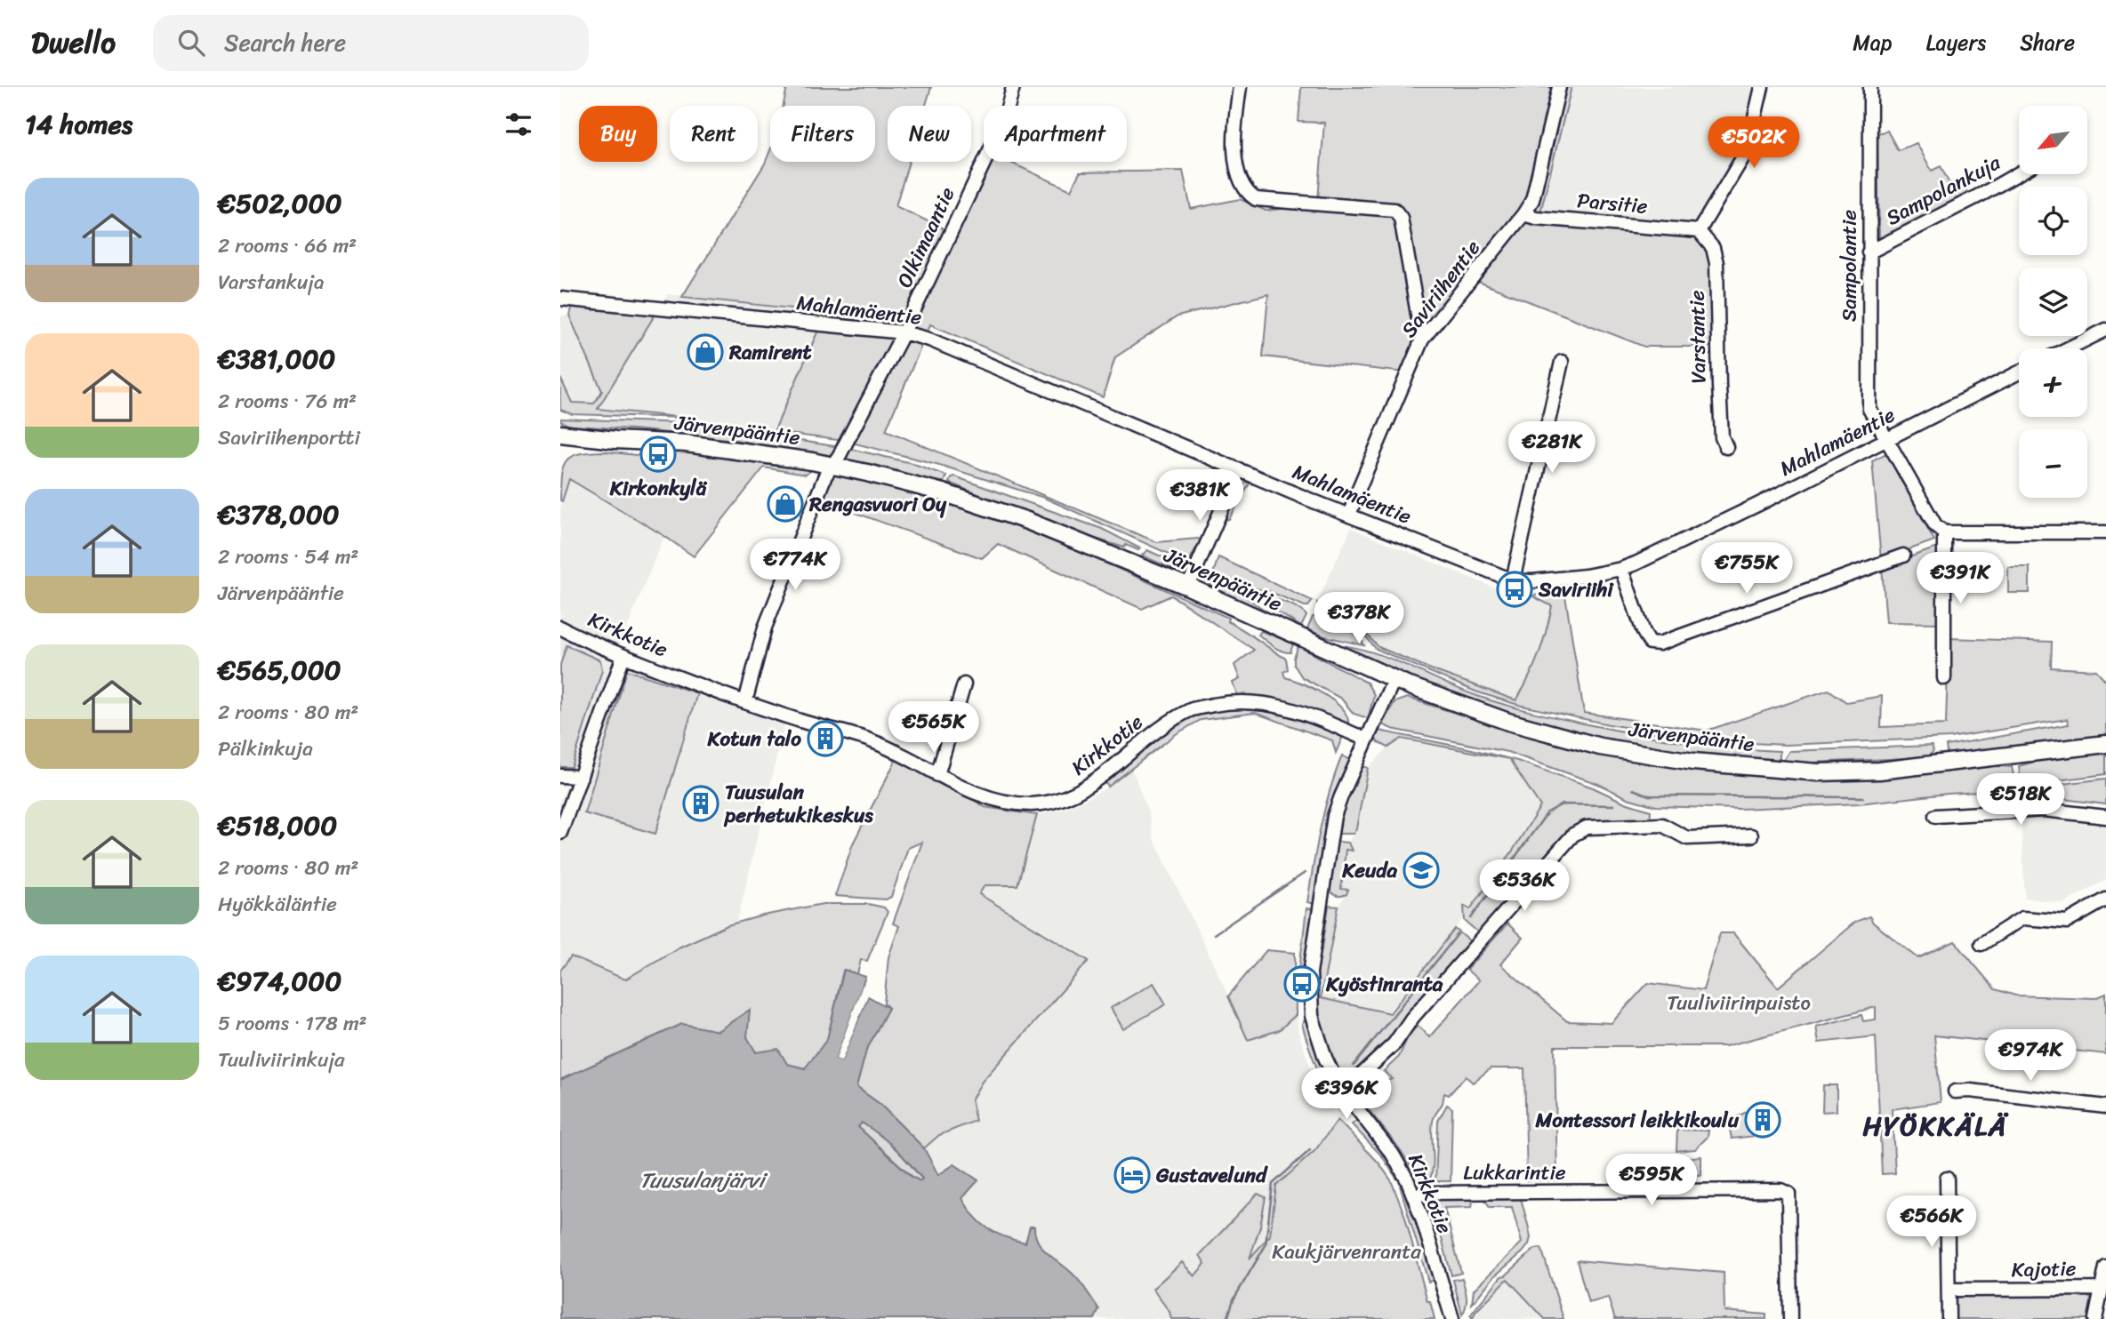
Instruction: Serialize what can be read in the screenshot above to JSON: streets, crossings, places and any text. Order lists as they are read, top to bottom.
{
  "streets": {
    "main road": ["Järvenpääntie"],
    "street": [
      "Sampolankuja",
      "Parsitie",
      "Olkimaantie",
      "Sampolantie",
      "Saviriihentie",
      "Mahlamäentie",
      "Varstantie",
      "Kirkkotie",
      "Lukkarintie",
      "Kajotie"
    ]
  },
  "crossings": [
    ["Sampolankuja", "Sampolantie"],
    ["Parsitie", "Saviriihentie"],
    ["Parsitie", "Varstantie"],
    ["Olkimaantie", "Mahlamäentie"],
    ["Olkimaantie", "Järvenpääntie"],
    ["Olkimaantie", "Kirkkotie"],
    ["Sampolantie", "Mahlamäentie"],
    ["Saviriihentie", "Mahlamäentie"],
    ["Järvenpääntie", "Kirkkotie"],
    ["Kirkkotie", "Lukkarintie"]
  ],
  "districts": ["HYÖKKÄLÄ"],
  "water": ["Tuusulanjärvi"],
  "parks": ["Tuuliviirinpuisto", "Kaukjärvenranta"],
  "places": {
    "shop": ["Ramirent", "Rengasvuori Oy"],
    "bus stop": ["Kirkonkylä", "Saviriihi", "Kyöstinranta"],
    "building": ["Kotun talo", "Tuusulan perhetukikeskus", "Montessori leikkikoulu"],
    "school or university": ["Keuda"],
    "hotel": ["Gustavelund"]
  },
  "north": "bottom left",
  "page": {
    "header": "Dwello",
    "search": "Search here",
    "nav": ["Map", "Layers", "Share"],
    "heading": "14 homes",
    "map_buttons": ["+", "−"],
    "chip": [
      "Buy",
      "Rent",
      "Filters",
      "New",
      "Apartment"
    ],
    "price": [
      "€502K",
      "€281K",
      "€381K",
      "€774K",
      "€755K",
      "€391K",
      "€378K",
      "€565K",
      "€518K",
      "€536K",
      "€974K",
      "€396K",
      "€595K",
      "€566K"
    ],
    "list": [
      {
        "name": "€502,000",
        "note": "2 rooms · 66 m² · Varstankuja"
      },
      {
        "name": "€381,000",
        "note": "2 rooms · 76 m² · Saviriihenportti"
      },
      {
        "name": "€378,000",
        "note": "2 rooms · 54 m² · Järvenpääntie"
      },
      {
        "name": "€565,000",
        "note": "2 rooms · 80 m² · Pälkinkuja"
      },
      {
        "name": "€518,000",
        "note": "2 rooms · 80 m² · Hyökkäläntie"
      },
      {
        "name": "€974,000",
        "note": "5 rooms · 178 m² · Tuuliviirinkuja"
      }
    ]
  }
}
